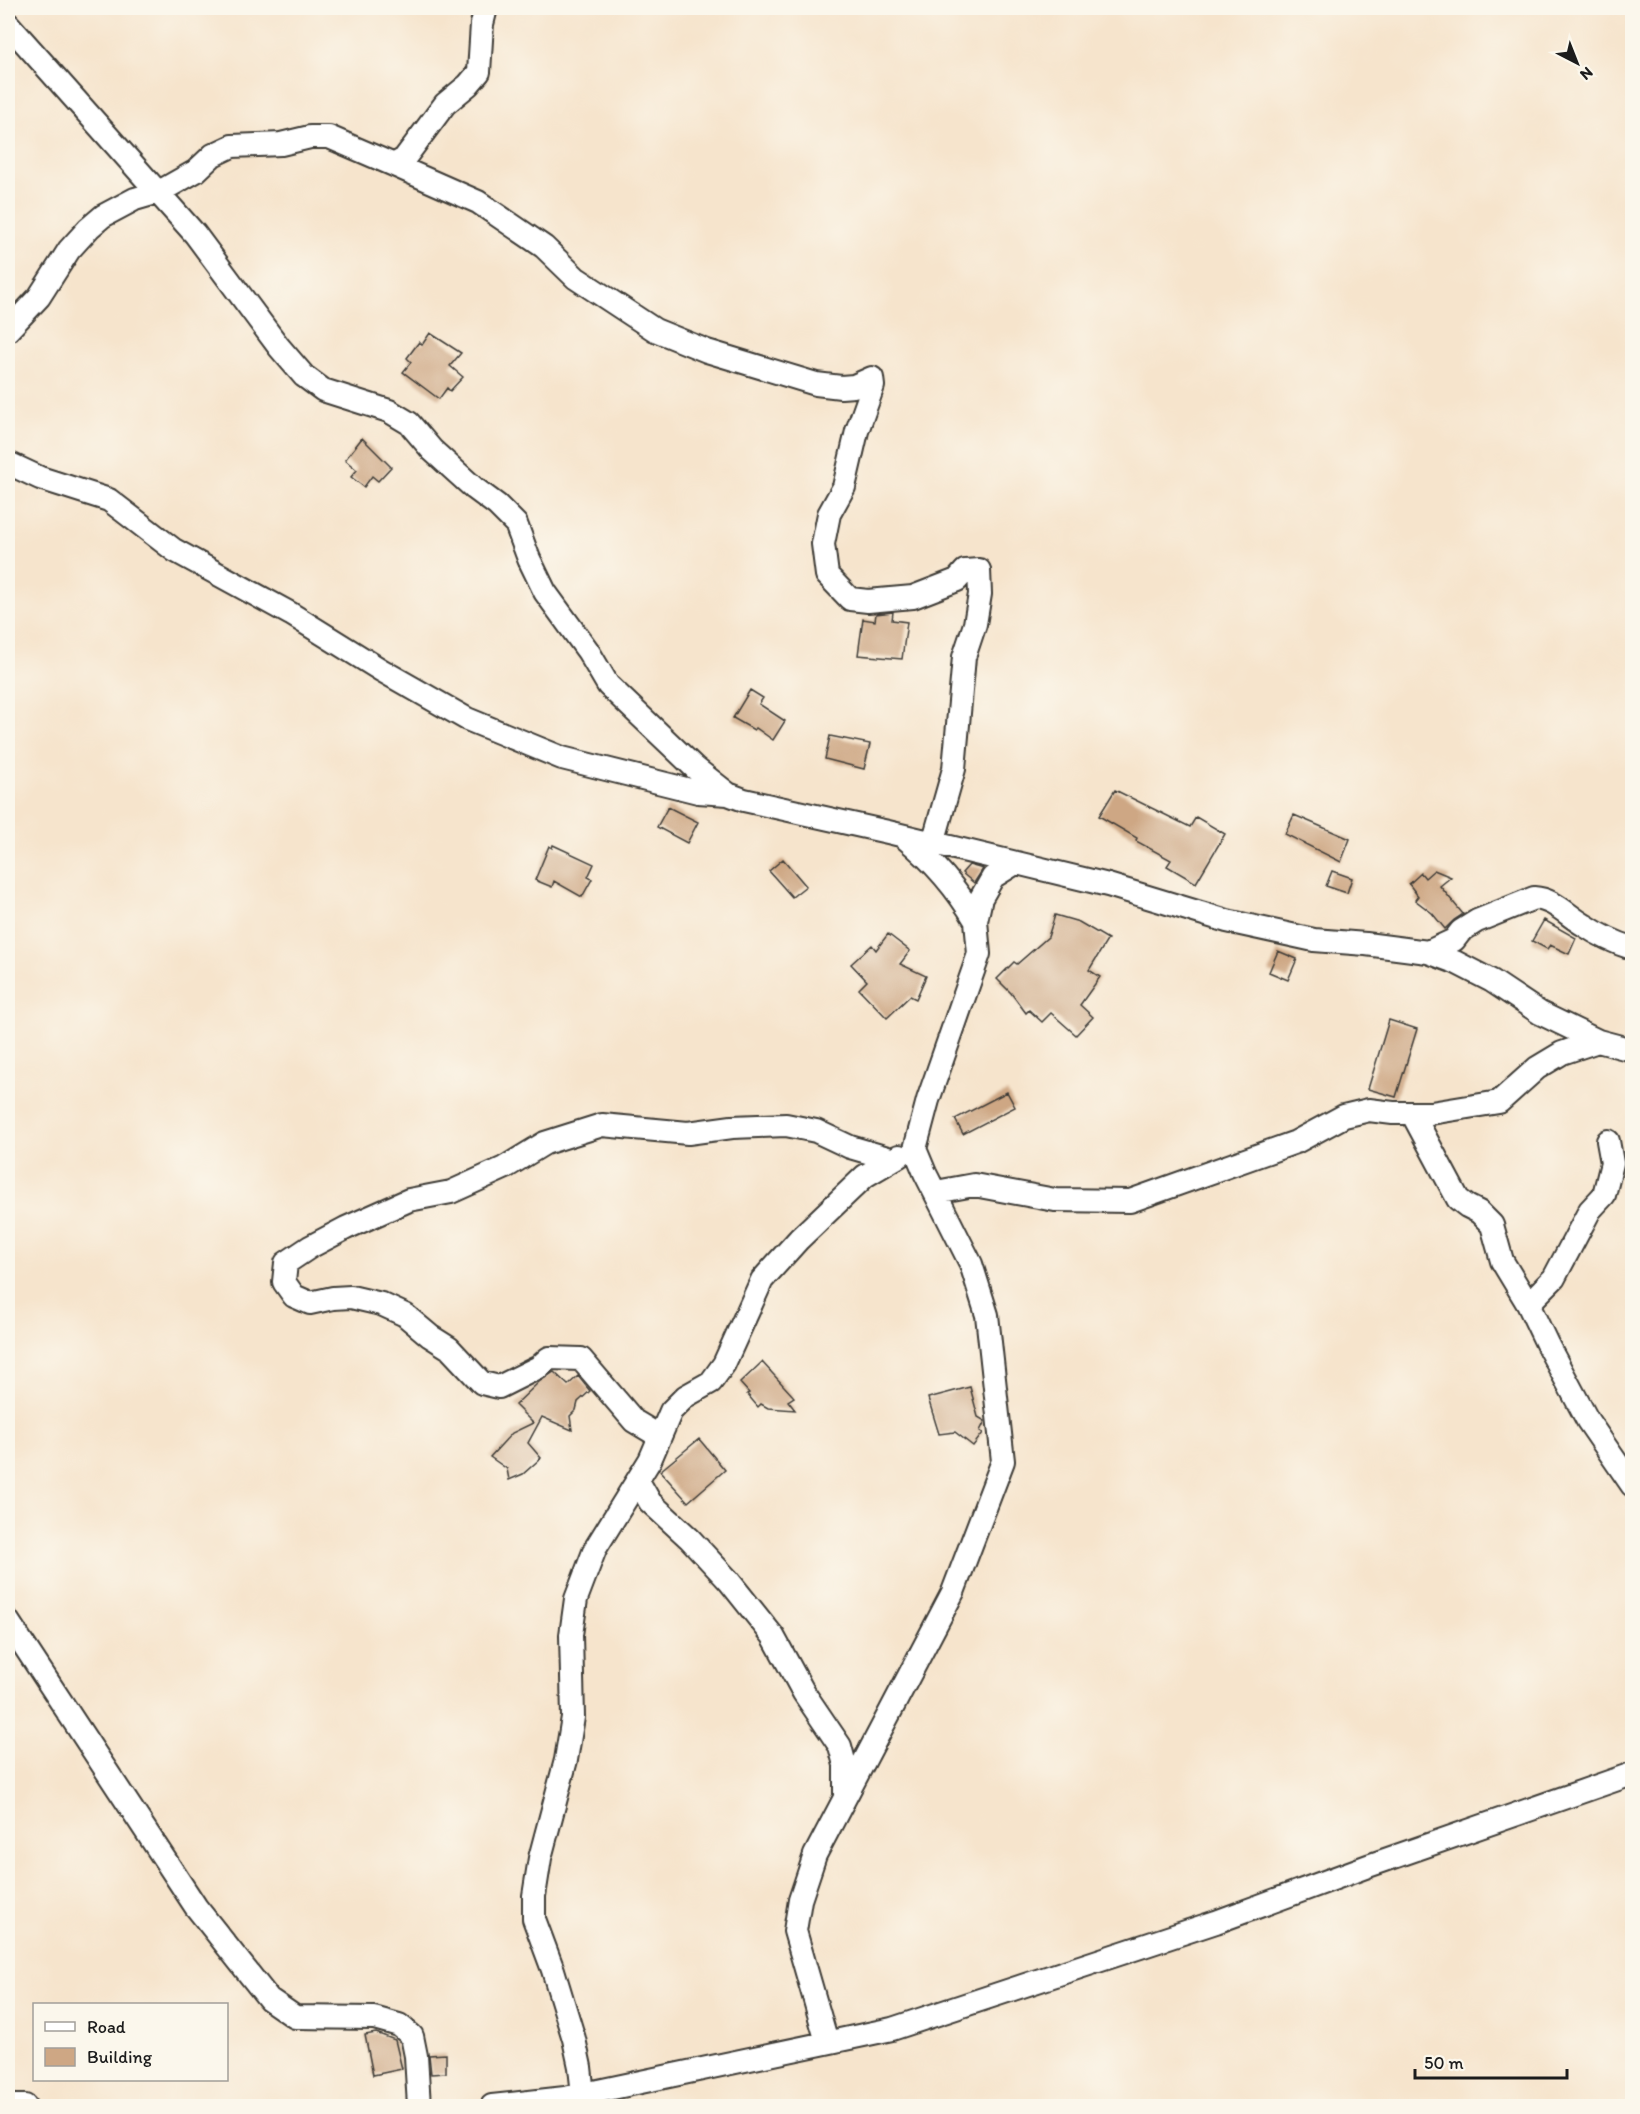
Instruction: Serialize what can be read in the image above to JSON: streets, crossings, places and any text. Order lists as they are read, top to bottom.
{
  "legend": ["Road", "Building"],
  "scale_bar": "50 m",
  "north": "bottom right"
}
